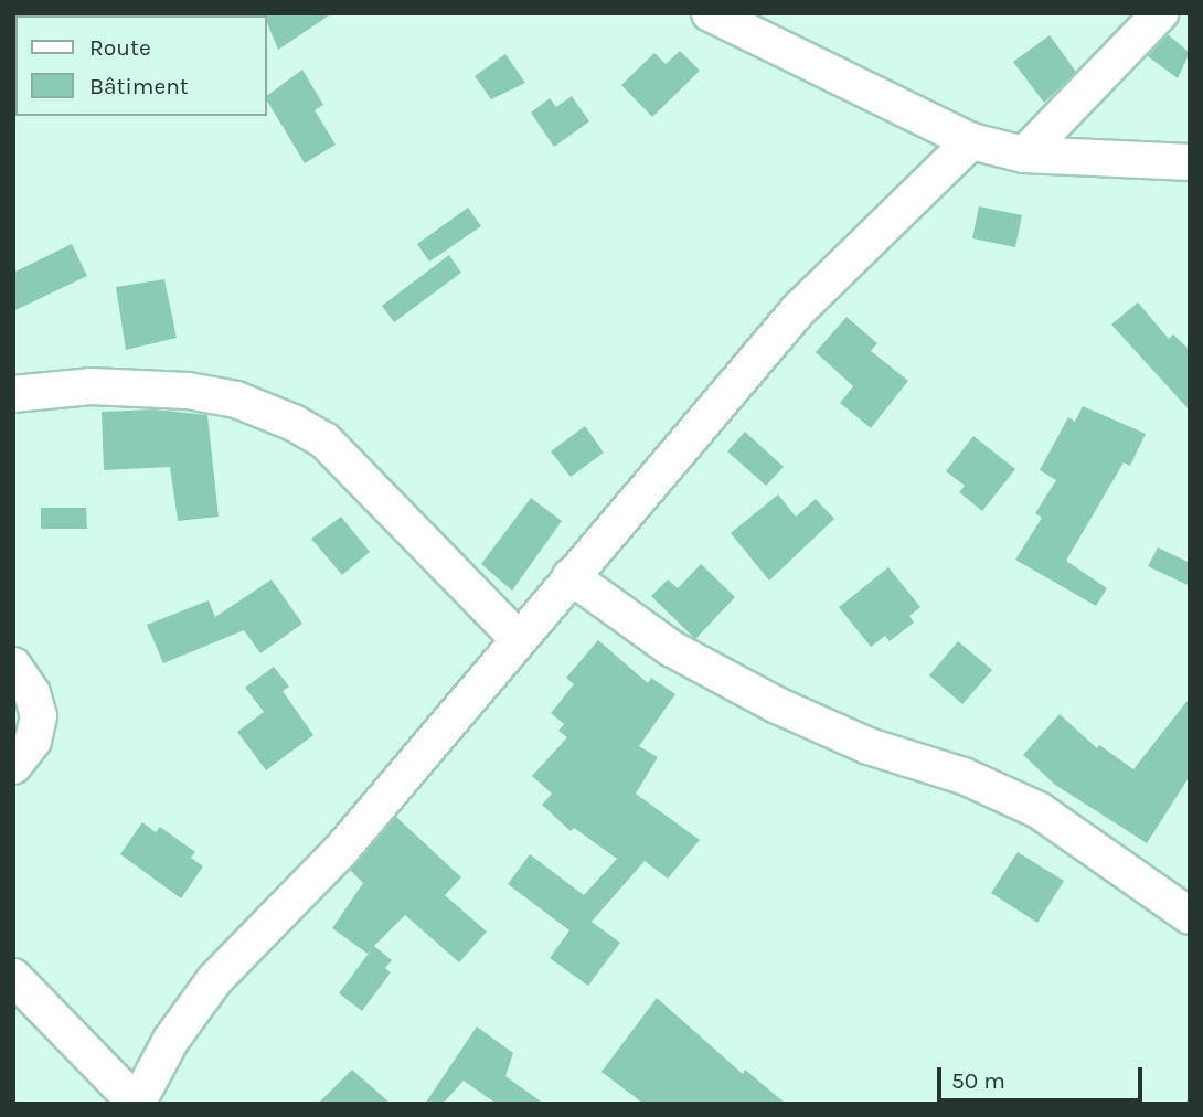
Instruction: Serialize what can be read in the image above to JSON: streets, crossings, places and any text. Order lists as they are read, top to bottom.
{
  "legend": ["Route", "Bâtiment"],
  "scale_bar": "50 m"
}
